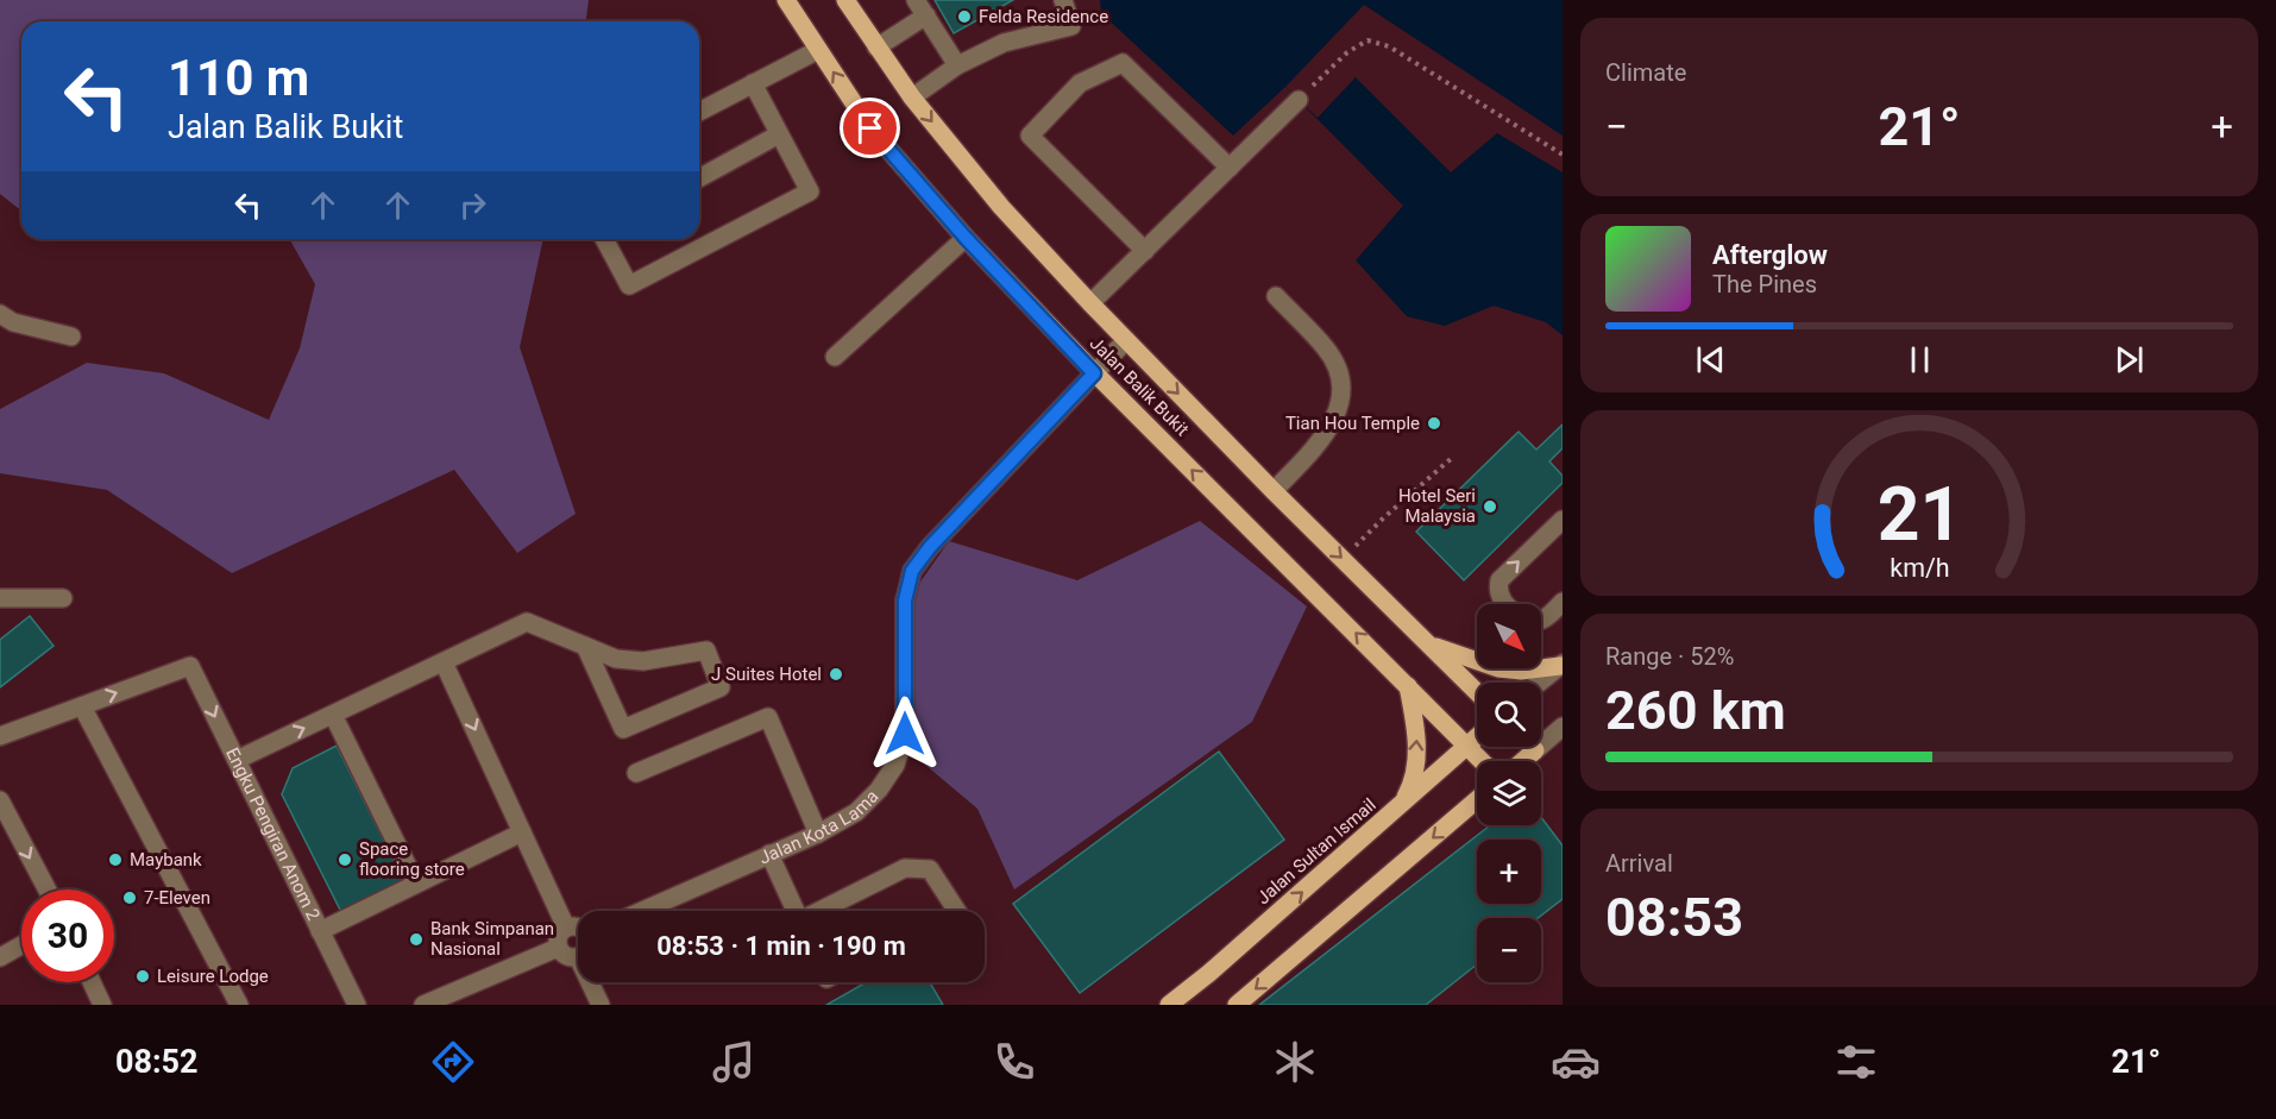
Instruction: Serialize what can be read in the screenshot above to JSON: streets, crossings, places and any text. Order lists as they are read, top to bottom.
{
  "streets": {
    "main road": ["Jalan Balik Bukit", "Jalan Sultan Ismail"],
    "street": ["Jalan Kota Lama", "Engku Pengiran Anom 2"]
  },
  "crossings": [
    ["Jalan Balik Bukit", "Jalan Kota Lama"],
    ["Jalan Balik Bukit", "Jalan Sultan Ismail"]
  ],
  "places": [
    "Felda Residence",
    "Tian Hou Temple",
    "Hotel Seri Malaysia",
    "J Suites Hotel",
    "Maybank",
    "Space flooring store",
    "7-Eleven",
    "Bank Simpanan Nasional",
    "Leisure Lodge"
  ],
  "north": "bottom right",
  "page": {
    "tile": [
      "Climate",
      ["Range · 52%", "260 km"],
      ["Arrival", "08:53"]
    ],
    "turn": ["110 m", "Jalan Balik Bukit"],
    "heat": ["−", "21°", "+"],
    "song": ["Afterglow", "The Pines"],
    "map_buttons": ["+", "−"],
    "limit": "30",
    "trip": "08:53 · 1 min · 190 m",
    "tabs": ["08:52", "21°"],
    "gauge": ["21", "km/h"]
  }
}
